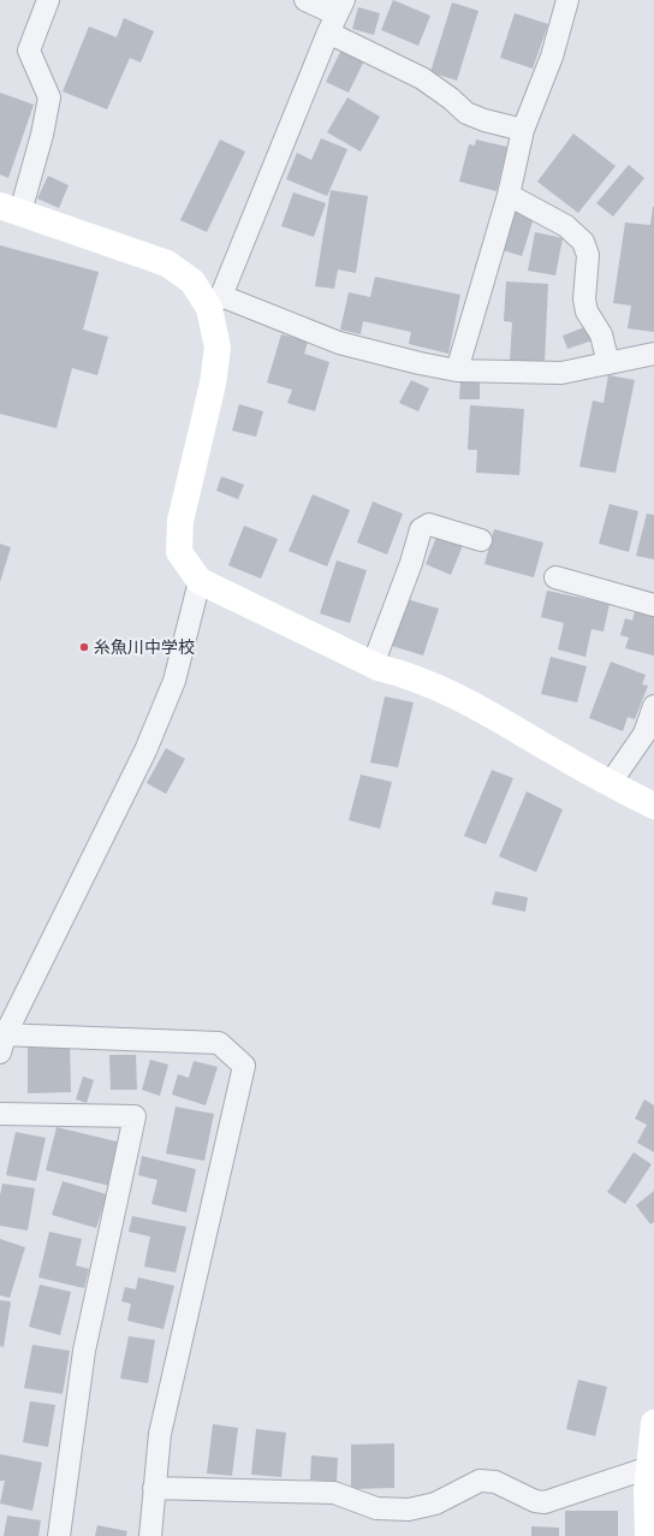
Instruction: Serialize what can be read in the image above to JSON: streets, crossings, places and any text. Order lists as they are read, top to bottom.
{
  "places": ["糸魚川中学校"]
}
